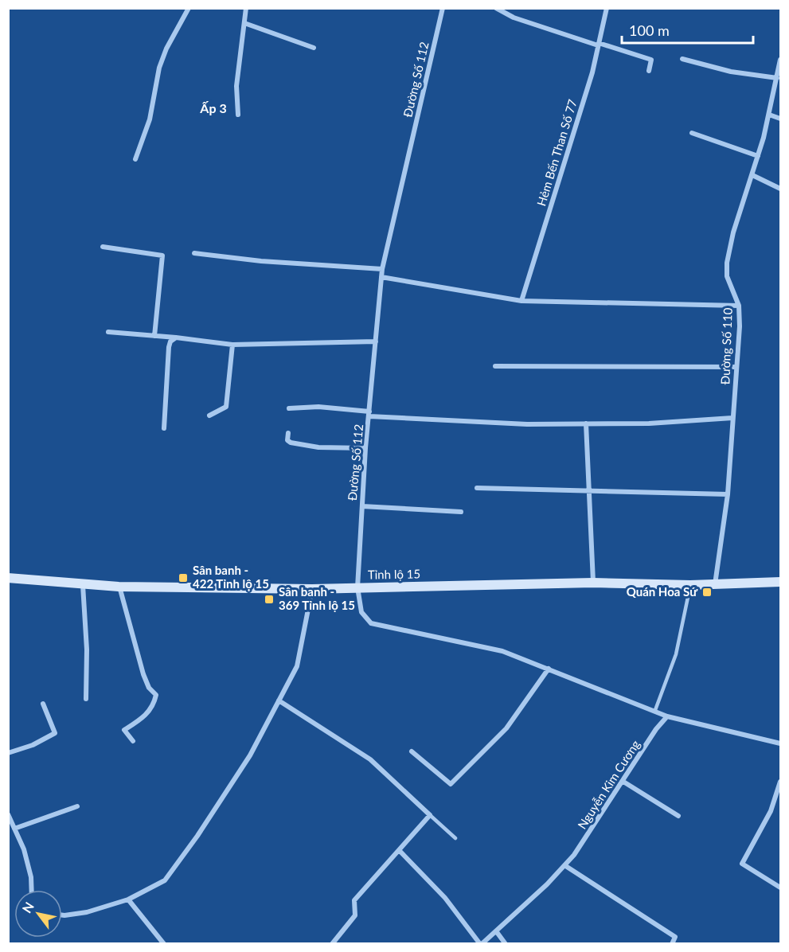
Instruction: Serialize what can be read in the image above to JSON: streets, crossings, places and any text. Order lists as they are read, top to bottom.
{
  "streets": {
    "main road": ["Tỉnh lộ 15"],
    "street": [
      "Đường Số 112",
      "Hẻm Bến Than Số 77",
      "Đường Số 110",
      "Nguyễn Kim Cương"
    ]
  },
  "crossings": [
    ["Đường Số 112", "Tỉnh lộ 15"],
    ["Đường Số 112", "Nguyễn Kim Cương"],
    ["Đường Số 110", "Tỉnh lộ 15"]
  ],
  "districts": ["Ấp 3"],
  "places": {
    "transit": ["Sân banh - 422 Tỉnh lộ 15", "Quán Hoa Sứ", "Sân banh - 369 Tỉnh lộ 15"]
  },
  "scale_bar": "100 m",
  "north": "top left"
}
